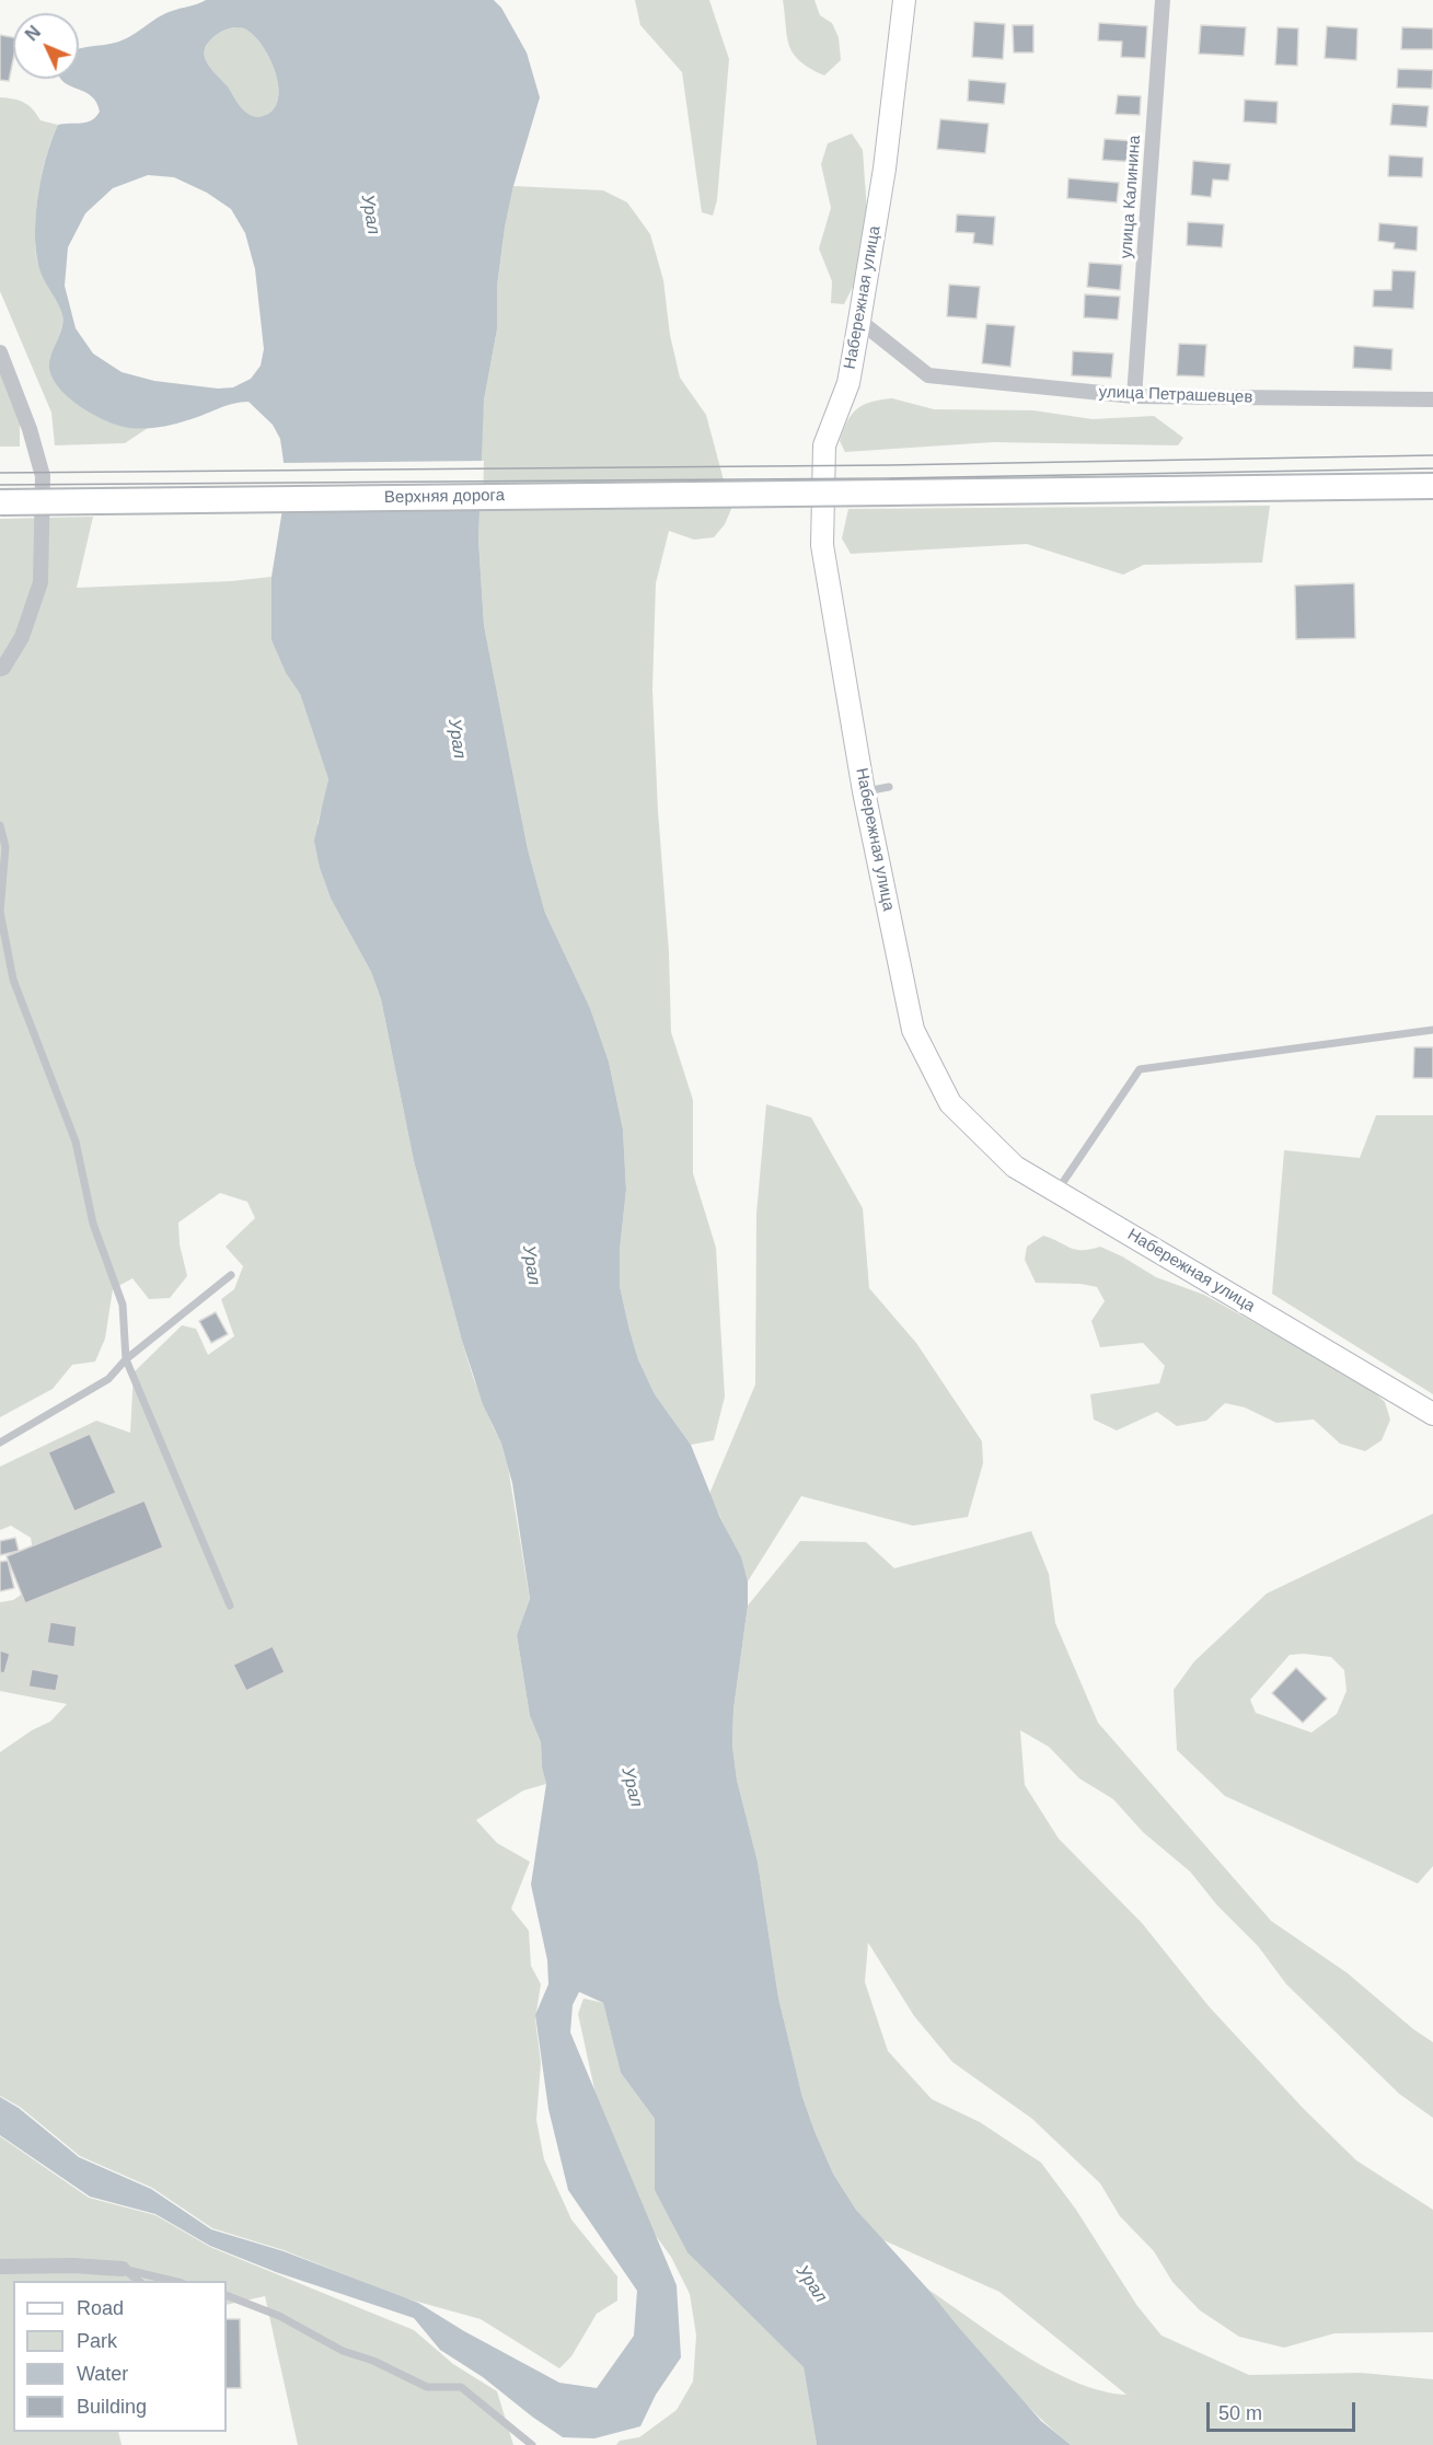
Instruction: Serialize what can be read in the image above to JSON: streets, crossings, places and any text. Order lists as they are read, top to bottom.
{
  "streets": {
    "main road": ["Набережная улица", "Верхняя дорога"],
    "street": ["улица Калинина", "улица Петрашевцев"]
  },
  "crossings": [
    ["улица Калинина", "улица Петрашевцев"],
    ["Набережная улица", "улица Петрашевцев"]
  ],
  "water": ["Урал"],
  "legend": [
    "Road",
    "Park",
    "Water",
    "Building"
  ],
  "scale_bar": "50 m",
  "north": "top left"
}
